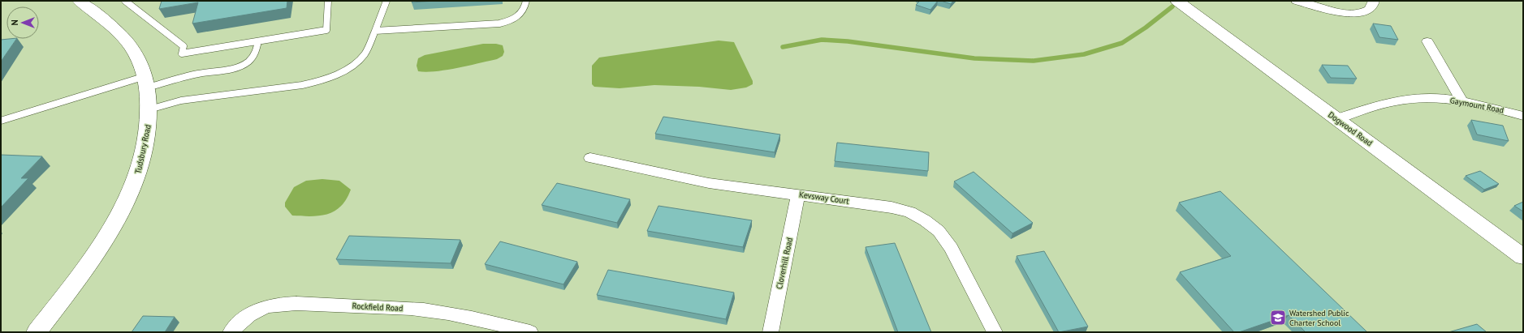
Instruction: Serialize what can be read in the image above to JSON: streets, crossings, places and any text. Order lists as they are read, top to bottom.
{
  "streets": {
    "street": [
      "Gaymount Road",
      "Dogwood Road",
      "Tudsbury Road",
      "Kevsway Court",
      "Cloverhill Road",
      "Rockfield Road"
    ]
  },
  "crossings": [
    ["Gaymount Road", "Dogwood Road"],
    ["Kevsway Court", "Cloverhill Road"]
  ],
  "places": {
    "school or university": ["Watershed Public Charter School"]
  },
  "north": "left"
}
